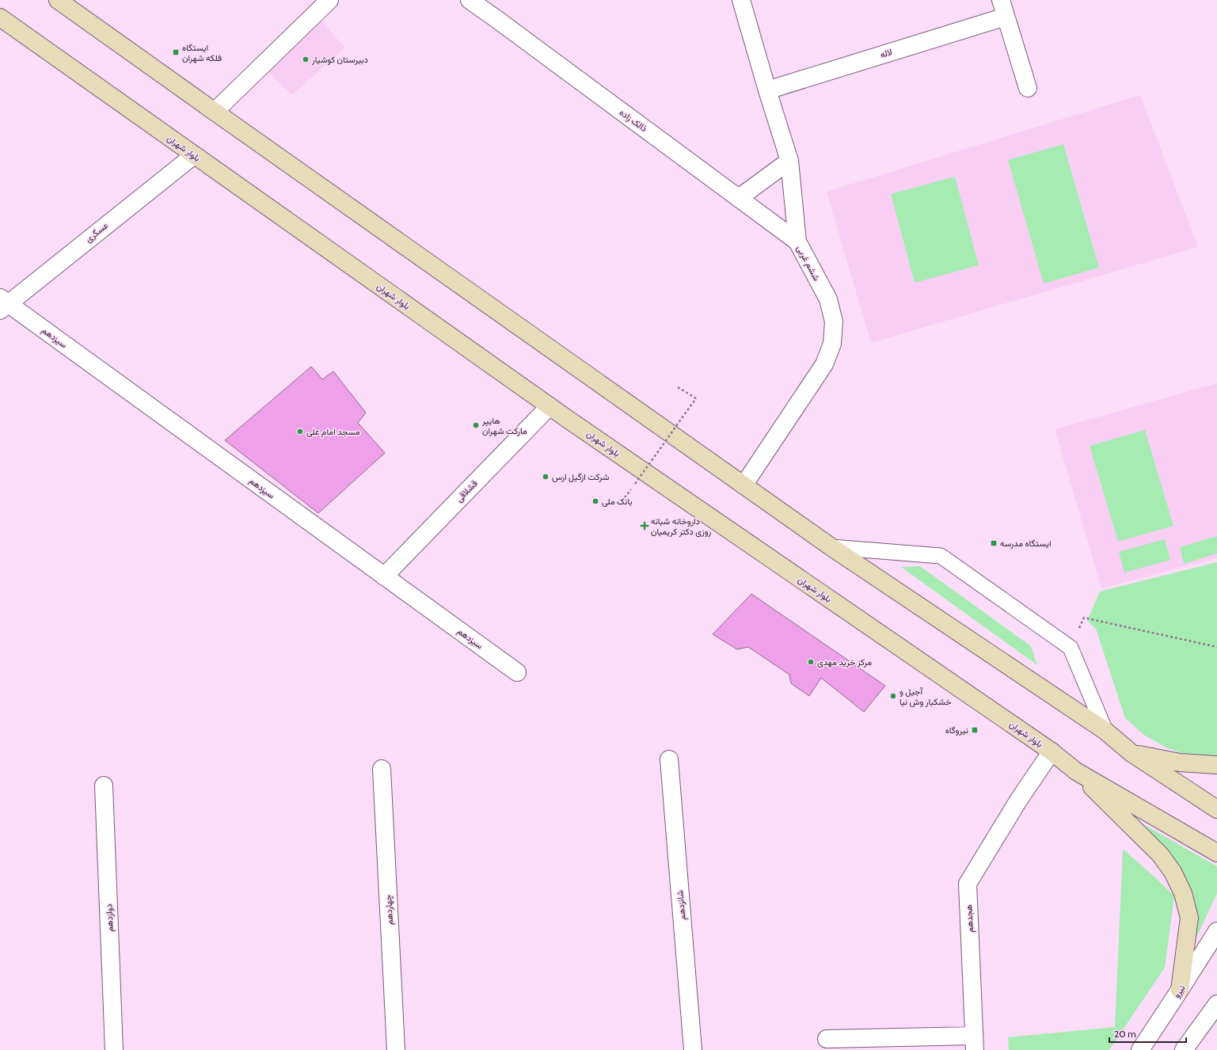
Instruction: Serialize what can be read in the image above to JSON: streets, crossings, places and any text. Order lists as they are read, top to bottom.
{
  "streets": {
    "street": [
      "لاله",
      "ذالک زاده",
      "بلوار شهران",
      "عسگری",
      "ششم غربی",
      "سیزدهم",
      "قشلاقی",
      "شانزدهم",
      "چهاردهم",
      "دوازدهم",
      "هجدهم",
      "نیرو"
    ]
  },
  "crossings": [
    ["لاله", "ششم غربی"],
    ["ذالک زاده", "ششم غربی"],
    ["بلوار شهران", "عسگری"],
    ["بلوار شهران", "قشلاقی"],
    ["بلوار شهران", "هجدهم"],
    ["عسگری", "سیزدهم"],
    ["سیزدهم", "قشلاقی"]
  ],
  "places": {
    "transit": ["ایستگاه فلکه شهران", "ایستگاه مدرسه", "نیروگاه"],
    "other": [
      "دبیرستان کوشیار",
      "هایپر مارکت شهران",
      "مسجد امام علی",
      "شرکت ازگیل ارس",
      "بانک ملی",
      "مرکز خرید مهدی",
      "آجیل و خشکبار وش نیا"
    ],
    "health": ["داروخانه شبانه روزی دکتر کریمیان"]
  },
  "scale_bar": "20 m"
}
